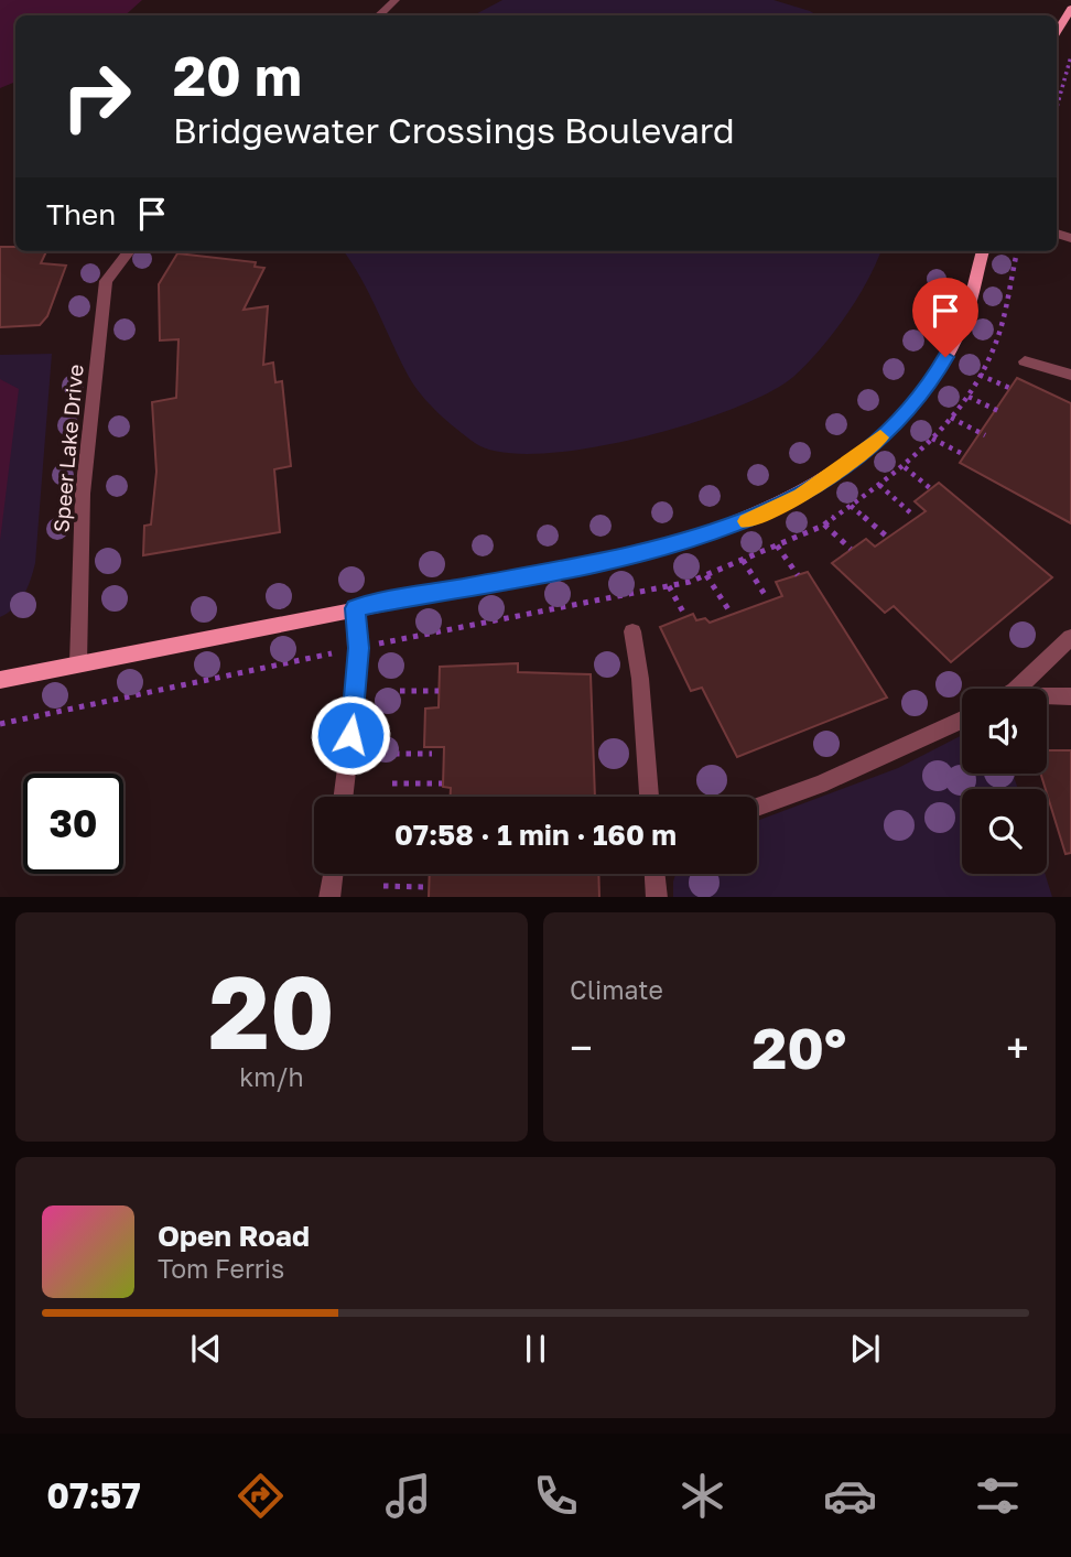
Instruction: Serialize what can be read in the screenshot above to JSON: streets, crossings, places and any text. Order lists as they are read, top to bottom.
{
  "streets": {
    "street": ["Speer Lake Drive"]
  },
  "page": {
    "turn": ["20 m", "Bridgewater Crossings Boulevard"],
    "then": "Then",
    "limit": "30",
    "trip": "07:58 · 1 min · 160 m",
    "tile": [
      ["20", "km/h"],
      "Climate"
    ],
    "heat": ["−", "20°", "+"],
    "song": ["Open Road", "Tom Ferris"],
    "tabs": "07:57"
  }
}
